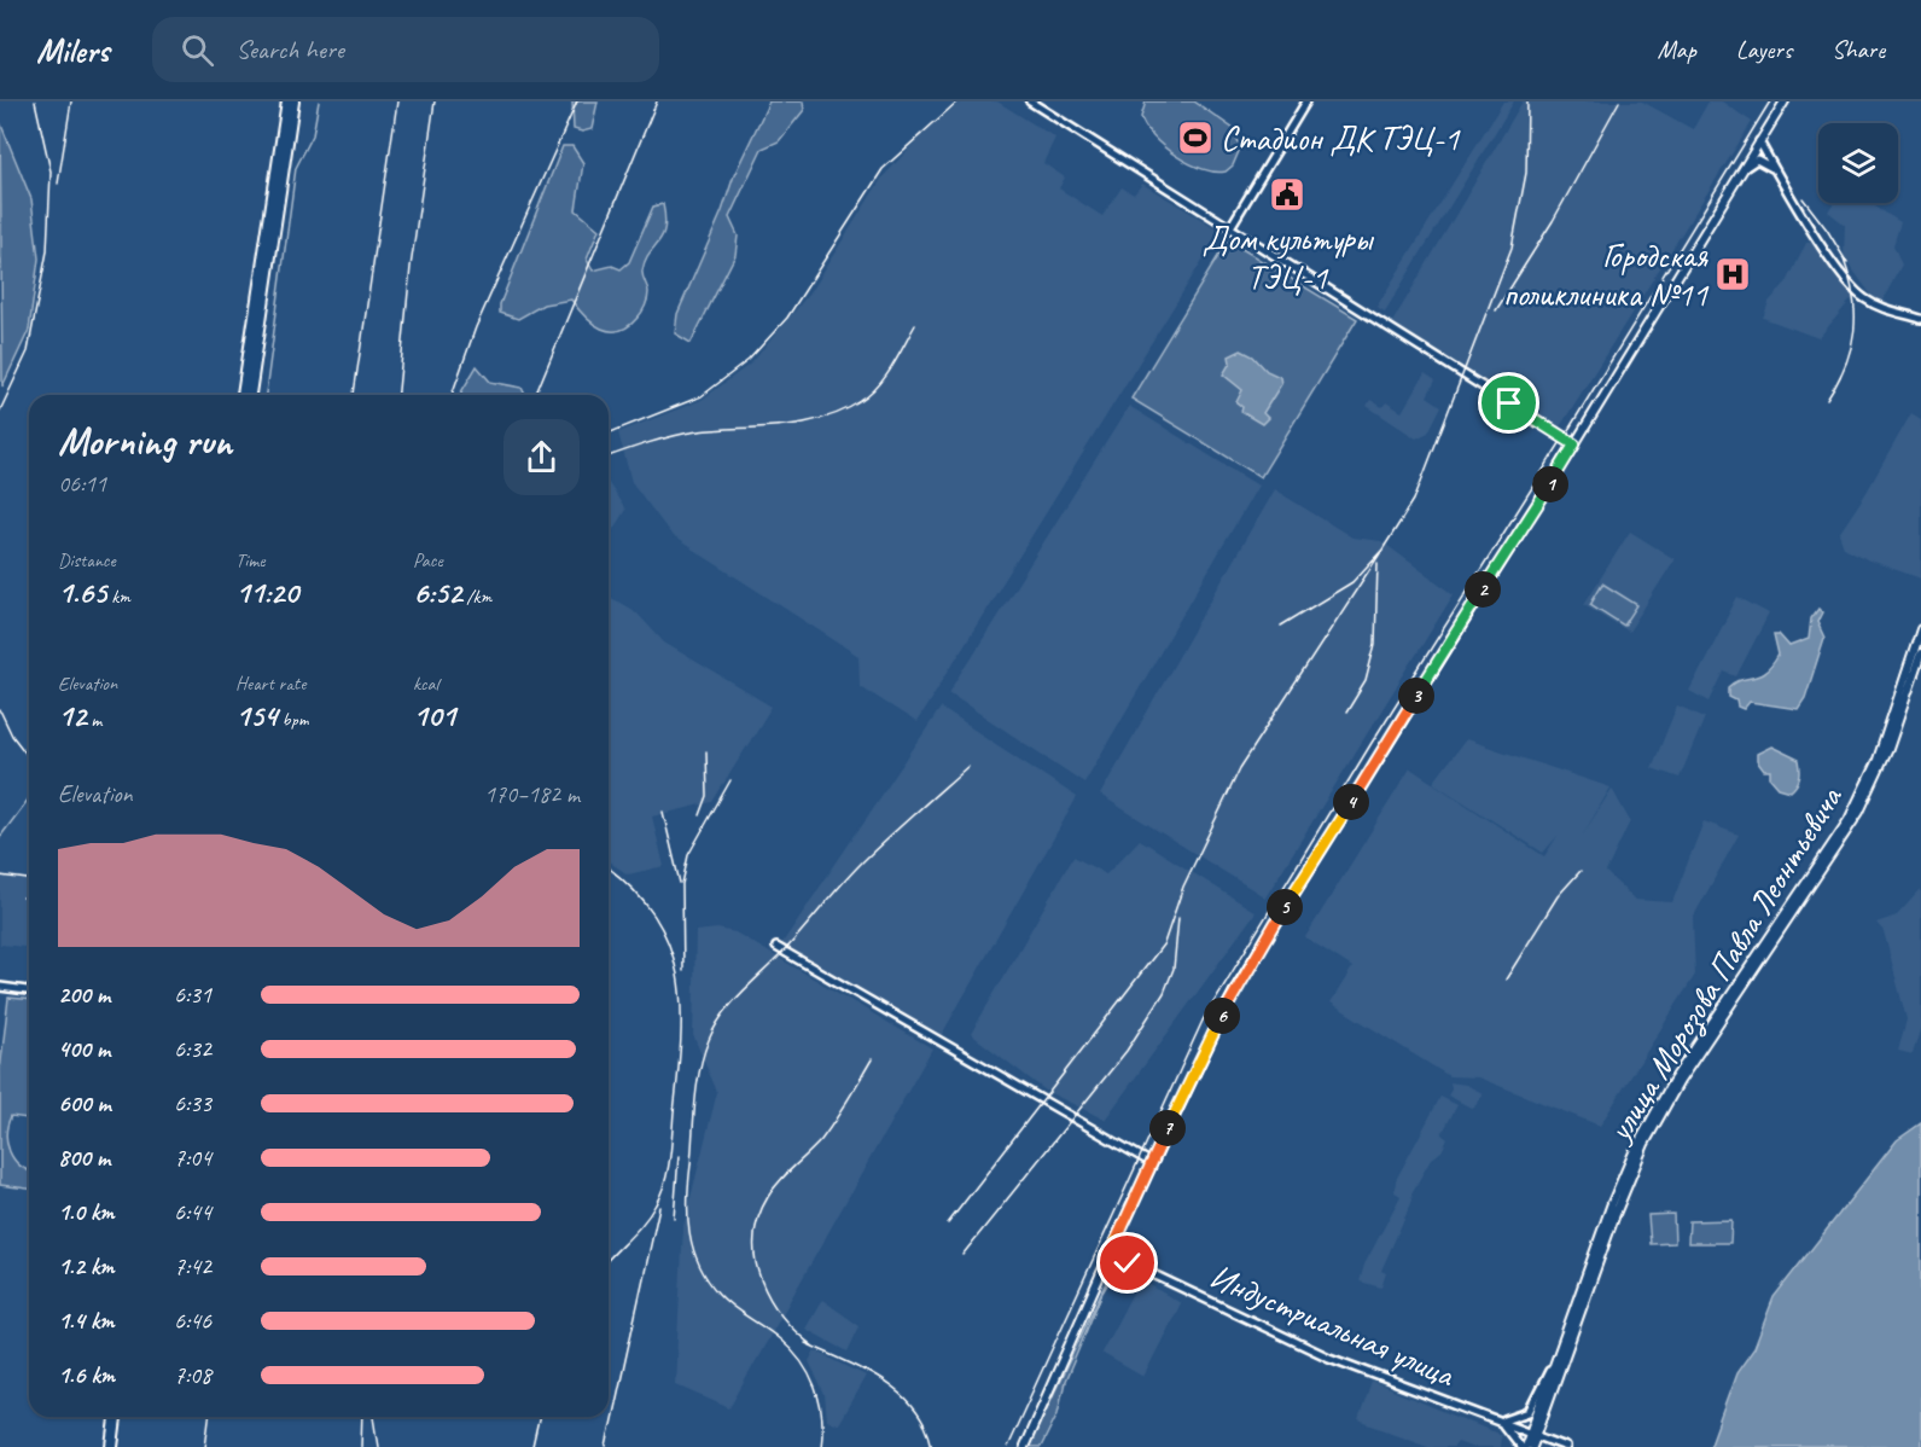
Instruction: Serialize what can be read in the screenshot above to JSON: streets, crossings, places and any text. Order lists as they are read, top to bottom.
{
  "streets": {
    "main road": ["улица Морозова Павла Леонтьевича"],
    "street": ["Индустриальная улица"]
  },
  "crossings": [
    ["улица Морозова Павла Леонтьевича", "Индустриальная улица"]
  ],
  "places": {
    "sports": ["Стадион ДК ТЭЦ-1"],
    "public building": ["Дом культуры ТЭЦ-1"],
    "hospital": ["Городская поликлиника №11"]
  },
  "page": {
    "header": "Milers",
    "search": "Search here",
    "nav": ["Map", "Layers", "Share"],
    "heading": ["Morning run", "06:11"],
    "pins": [
      "1",
      "2",
      "3",
      "4",
      "5",
      "6",
      "7"
    ],
    "stats": [
      ["Distance", "1.65 km"],
      ["Time", "11:20"],
      ["Pace", "6:52 /km"],
      ["Elevation", "12 m"],
      ["Heart rate", "154 bpm"],
      ["kcal", "101"]
    ],
    "chart": ["Elevation", "170–182 m"],
    "list": [
      {
        "name": "200 m",
        "note": "6:31"
      },
      {
        "name": "400 m",
        "note": "6:32"
      },
      {
        "name": "600 m",
        "note": "6:33"
      },
      {
        "name": "800 m",
        "note": "7:04"
      },
      {
        "name": "1.0 km",
        "note": "6:44"
      },
      {
        "name": "1.2 km",
        "note": "7:42"
      },
      {
        "name": "1.4 km",
        "note": "6:46"
      },
      {
        "name": "1.6 km",
        "note": "7:08"
      }
    ]
  }
}
